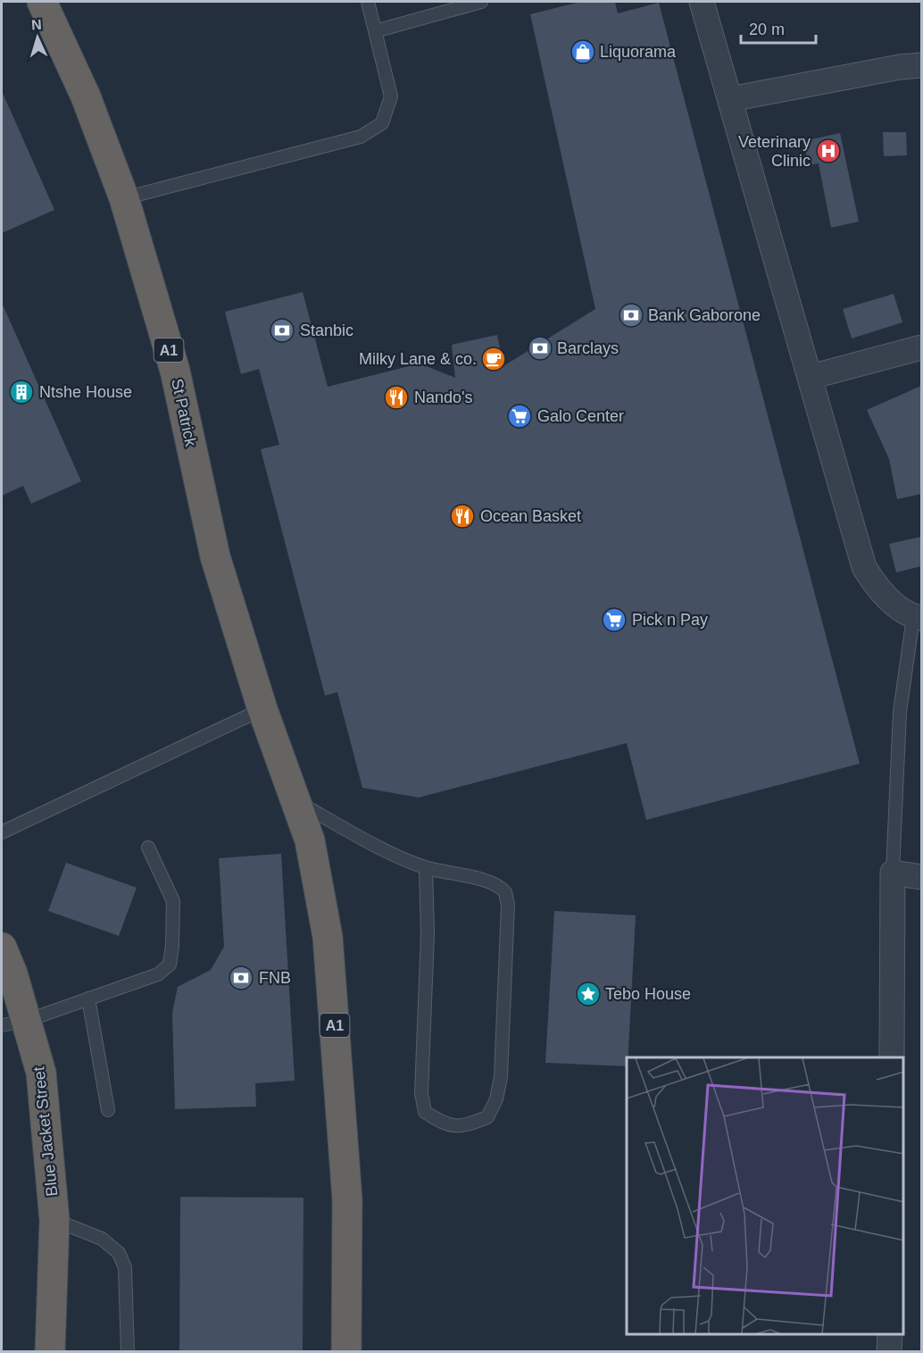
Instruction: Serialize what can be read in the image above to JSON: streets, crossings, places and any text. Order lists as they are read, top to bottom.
{
  "streets": {
    "highway": ["A1", "St Patrick", "Blue Jacket Street"]
  },
  "crossings": [
    ["A1", "St Patrick"]
  ],
  "places": {
    "shop": ["Liquorama"],
    "hospital": ["Veterinary Clinic"],
    "bank": [
      "Bank Gaborone",
      "Stanbic",
      "Barclays",
      "FNB"
    ],
    "cafe": ["Milky Lane & co."],
    "building": ["Ntshe House"],
    "restaurant": ["Nando's", "Ocean Basket"],
    "supermarket": ["Galo Center", "Pick n Pay"],
    "place": ["Tebo House"]
  },
  "scale_bar": "20 m",
  "north": "top"
}
